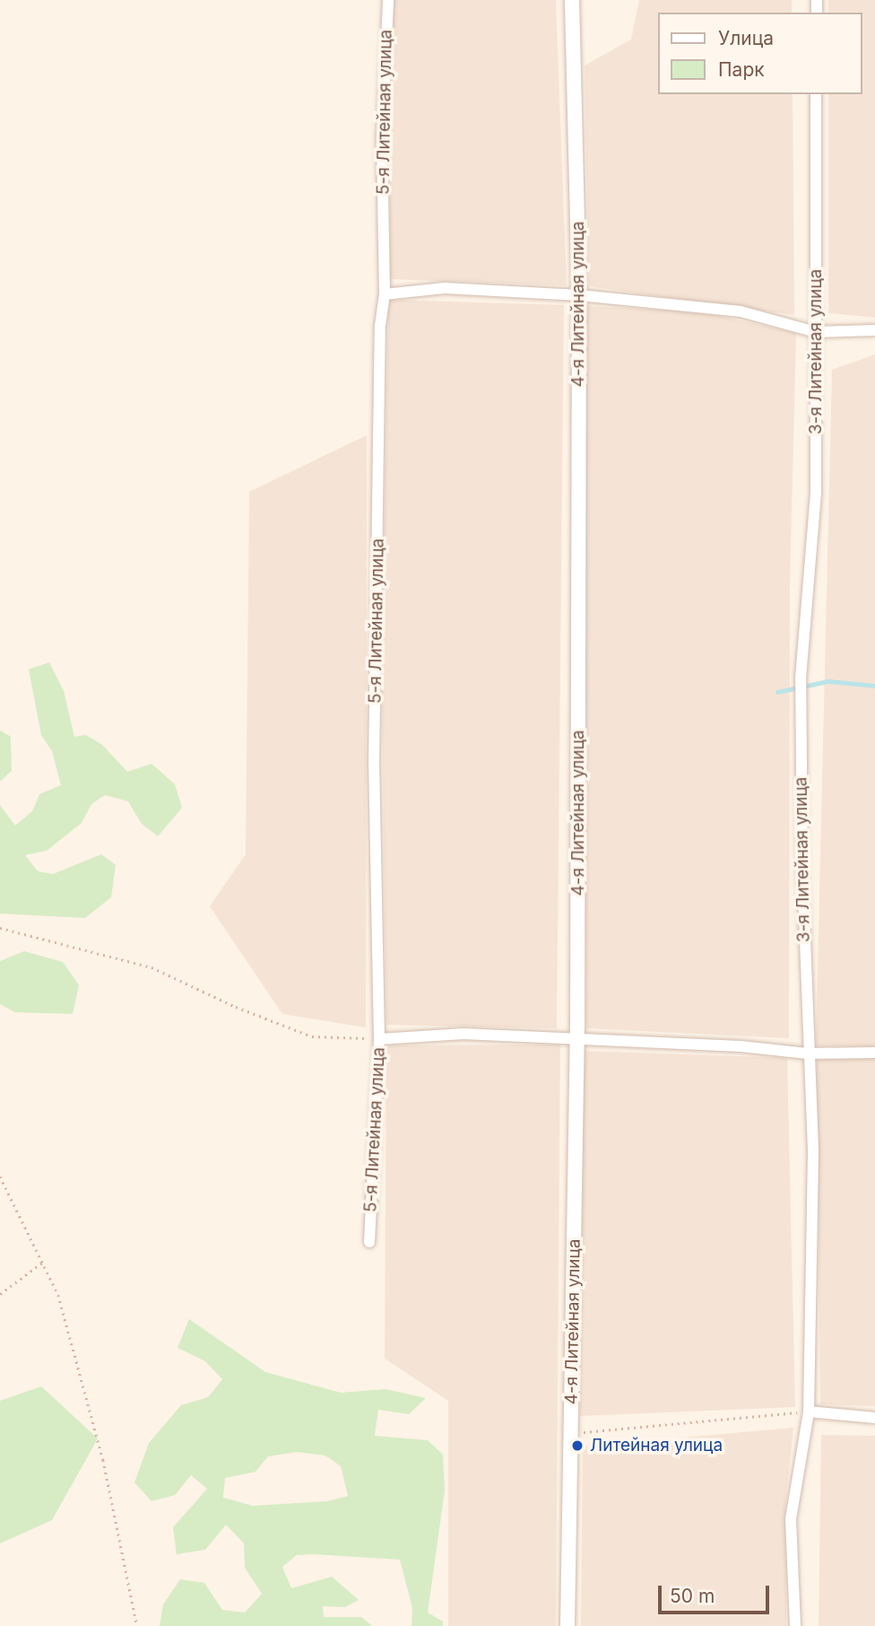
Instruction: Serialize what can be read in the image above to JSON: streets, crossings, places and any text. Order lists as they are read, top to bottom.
{
  "streets": {
    "street": ["5-я Литейная улица", "4-я Литейная улица", "3-я Литейная улица"]
  },
  "places": ["Литейная улица"],
  "legend": ["Улица", "Парк"],
  "scale_bar": "50 m"
}
